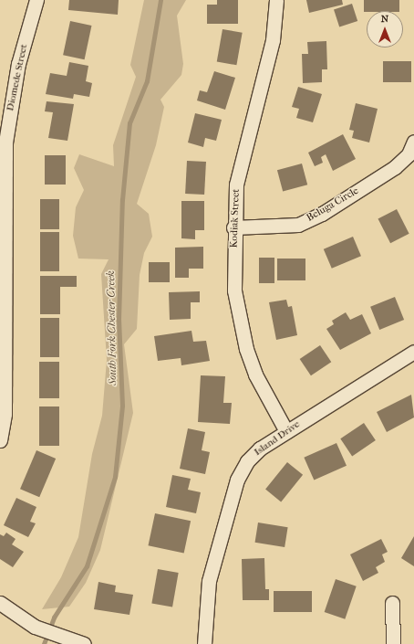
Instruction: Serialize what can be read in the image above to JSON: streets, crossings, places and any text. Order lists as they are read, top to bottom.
{
  "streets": {
    "street": [
      "Diomede Street",
      "Beluga Circle",
      "Kodiak Street",
      "Island Drive"
    ]
  },
  "crossings": [
    ["Beluga Circle", "Kodiak Street"],
    ["Kodiak Street", "Island Drive"]
  ],
  "water": ["South Fork Chester Creek"],
  "north": "top"
}
